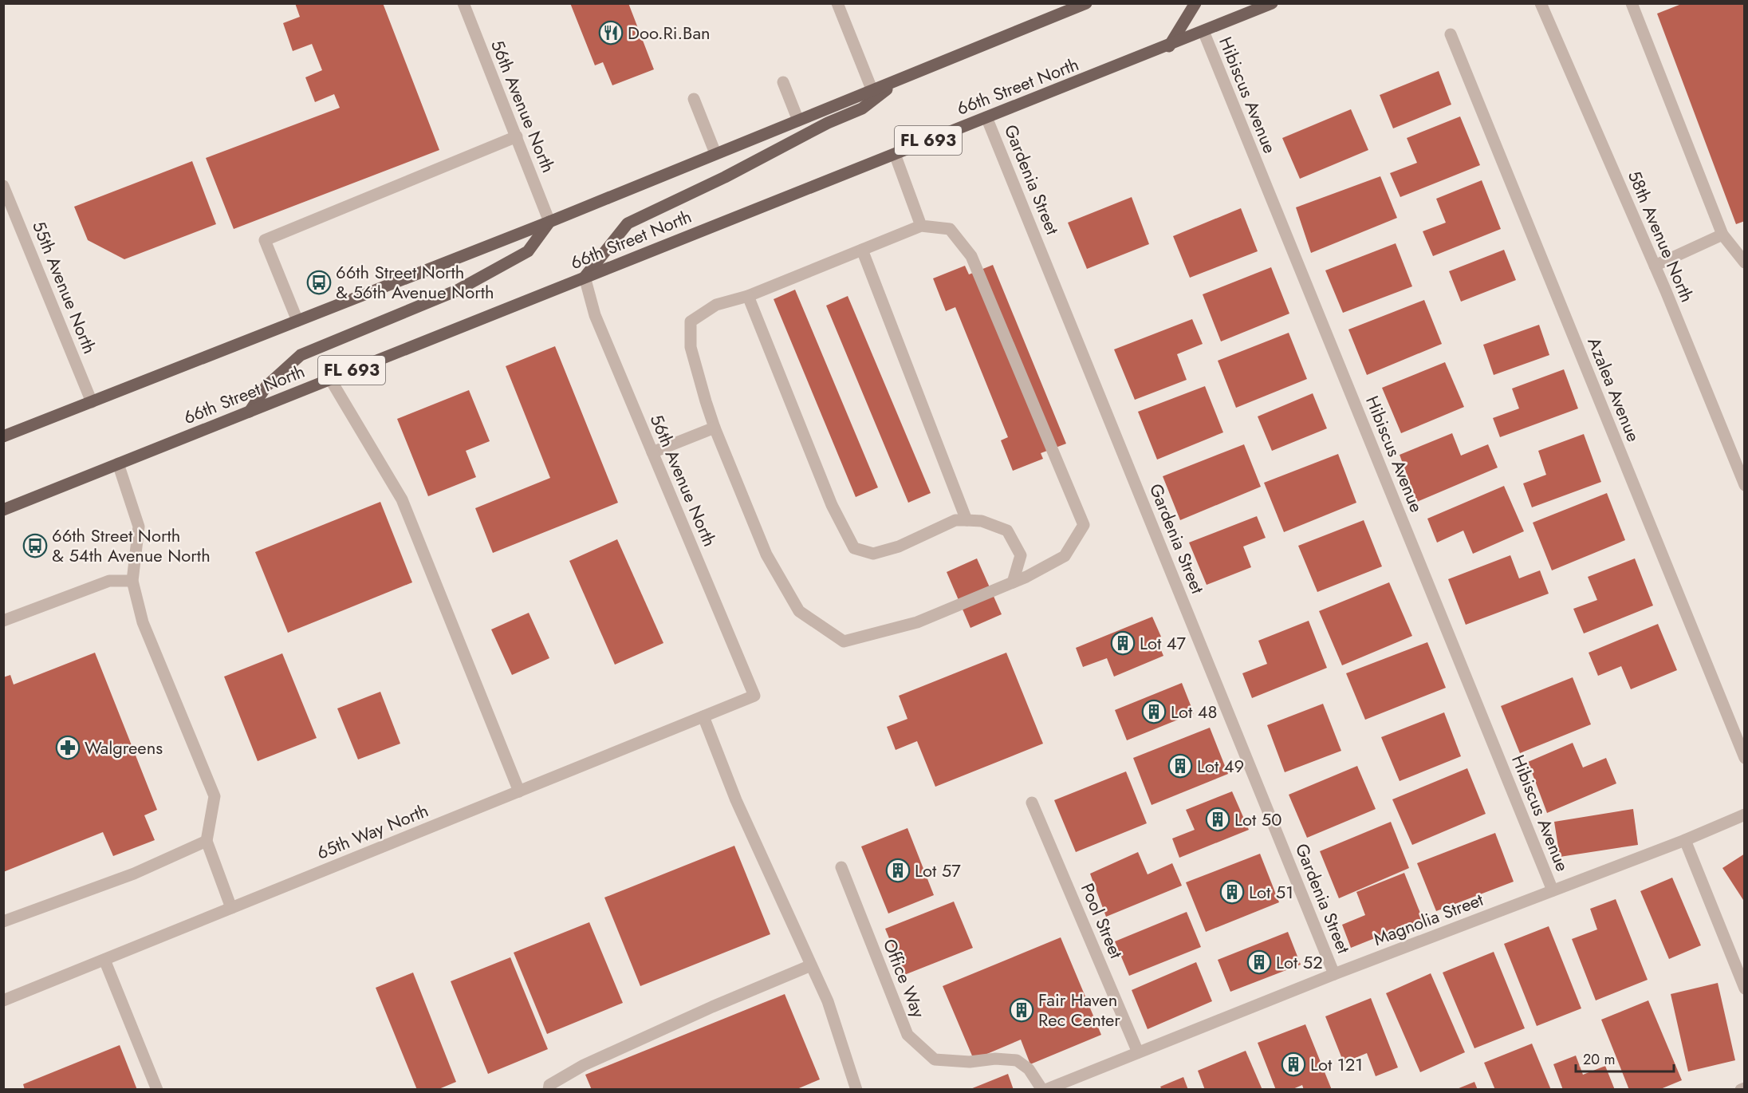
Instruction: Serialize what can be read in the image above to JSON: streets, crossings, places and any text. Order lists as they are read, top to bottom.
{
  "streets": {
    "main road": ["66th Street North", "FL 693"],
    "street": [
      "Hibiscus Avenue",
      "56th Avenue North",
      "Gardenia Street",
      "58th Avenue North",
      "55th Avenue North",
      "Azalea Avenue",
      "65th Way North",
      "Magnolia Street",
      "Pool Street",
      "Office Way"
    ]
  },
  "crossings": [
    ["66th Street North", "Hibiscus Avenue"],
    ["66th Street North", "56th Avenue North"],
    ["66th Street North", "Gardenia Street"],
    ["Hibiscus Avenue", "Magnolia Street"],
    ["56th Avenue North", "65th Way North"],
    ["Gardenia Street", "Magnolia Street"],
    ["Magnolia Street", "Pool Street"],
    ["Magnolia Street", "Office Way"]
  ],
  "places": {
    "restaurant": ["Doo.Ri.Ban"],
    "bus stop": ["66th Street North & 56th Avenue North", "66th Street North & 54th Avenue North"],
    "building": [
      "Lot 47",
      "Lot 48",
      "Lot 49",
      "Lot 50",
      "Lot 57",
      "Lot 51",
      "Lot 52",
      "Fair Haven Rec Center",
      "Lot 121"
    ],
    "pharmacy": ["Walgreens"]
  },
  "scale_bar": "20 m"
}
